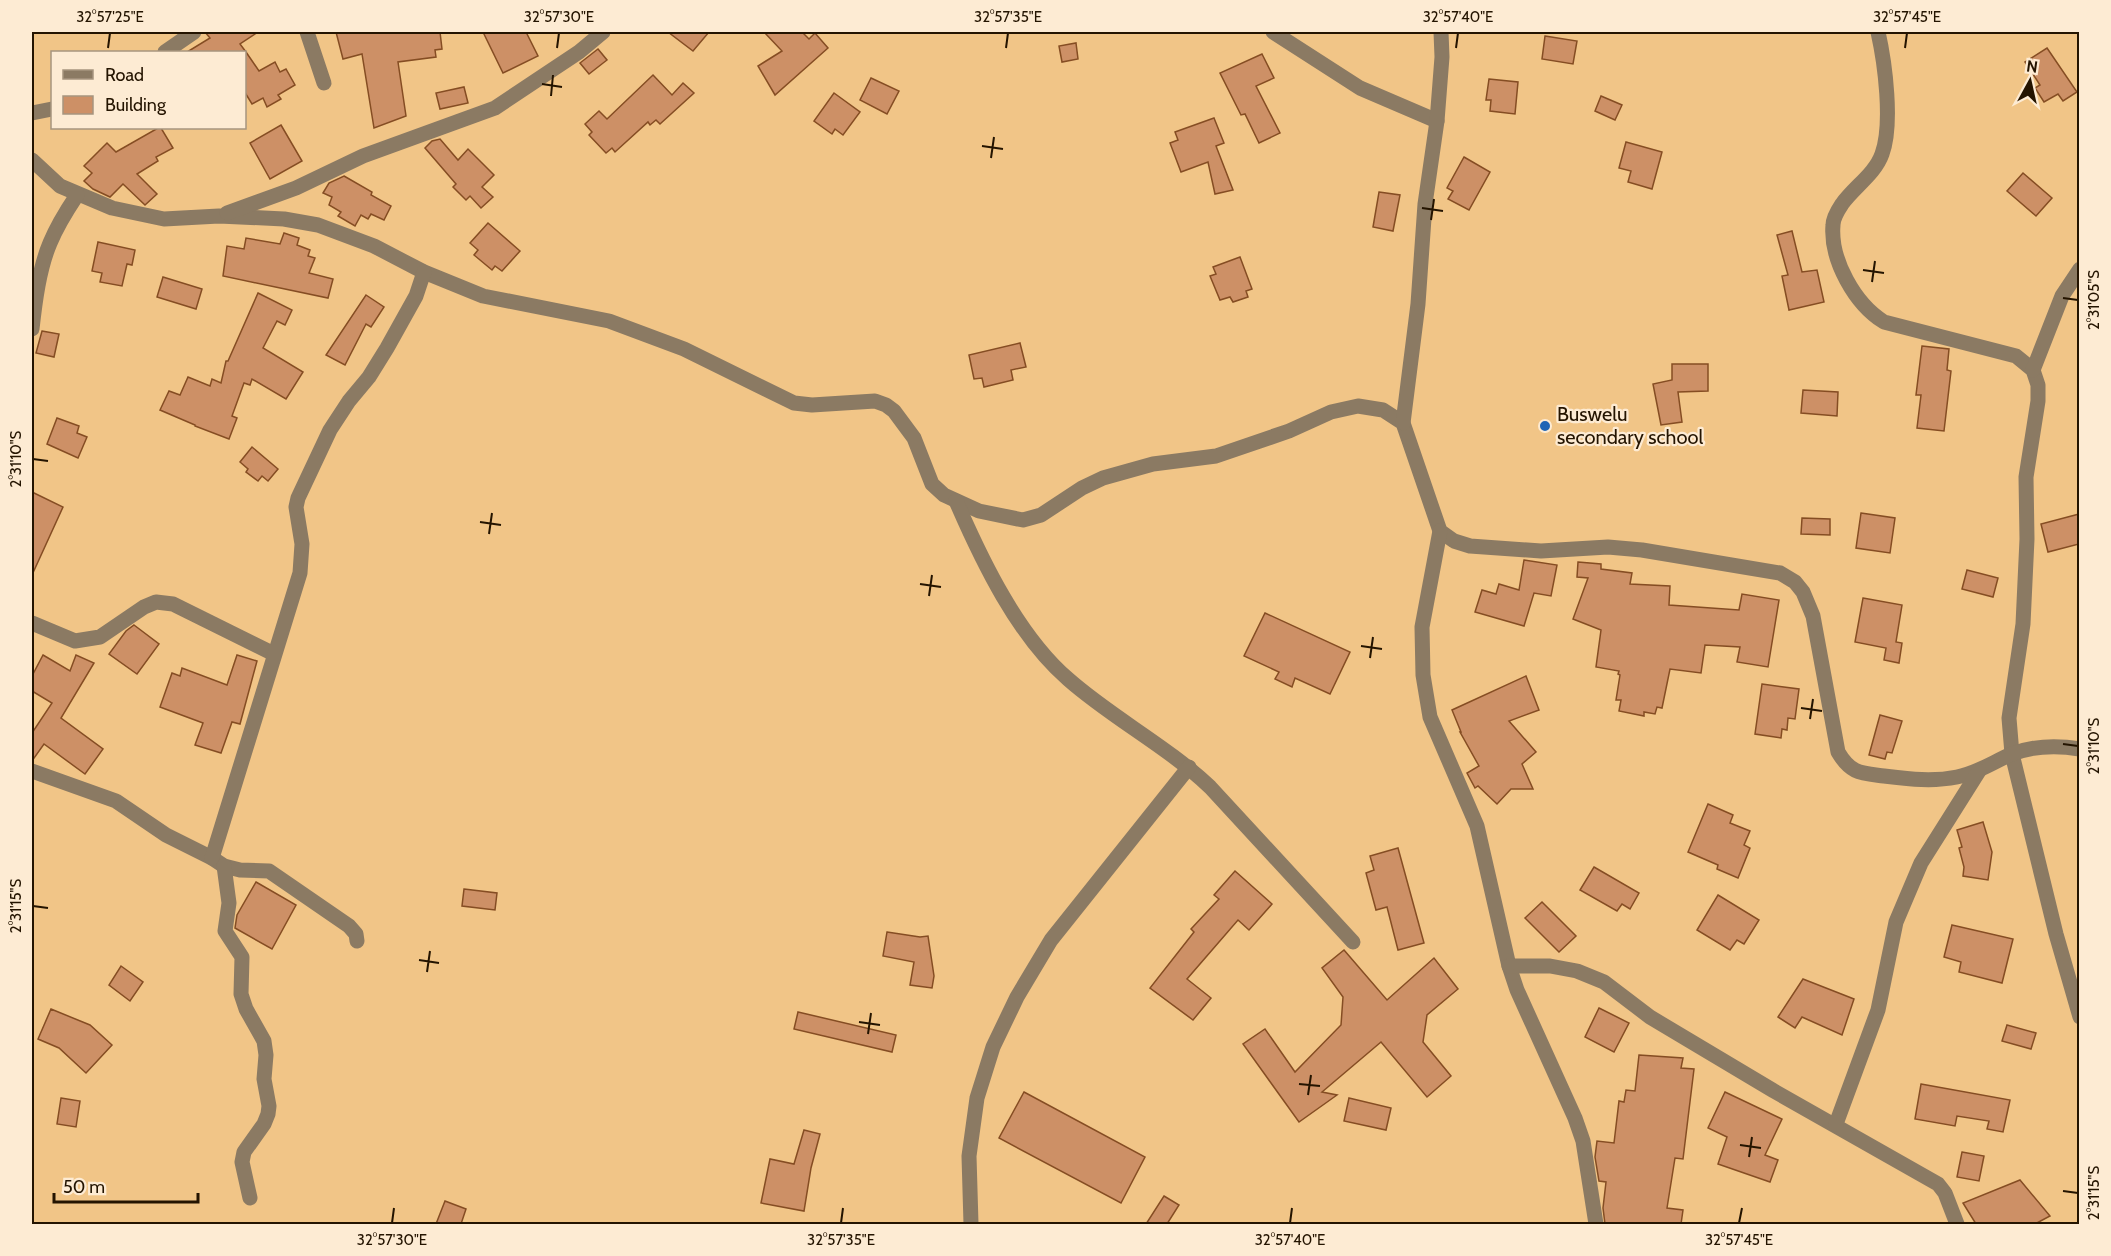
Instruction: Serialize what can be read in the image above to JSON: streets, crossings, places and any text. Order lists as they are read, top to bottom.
{
  "places": ["Buswelu secondary school"],
  "legend": ["Road", "Building"],
  "scale_bar": "50 m",
  "north": "top",
  "coordinates": [
    "32°57'25\"E",
    "32°57'30\"E",
    "32°57'35\"E",
    "32°57'40\"E",
    "32°57'45\"E",
    "2°31'05\"S",
    "2°31'10\"S",
    "2°31'15\"S"
  ]
}
